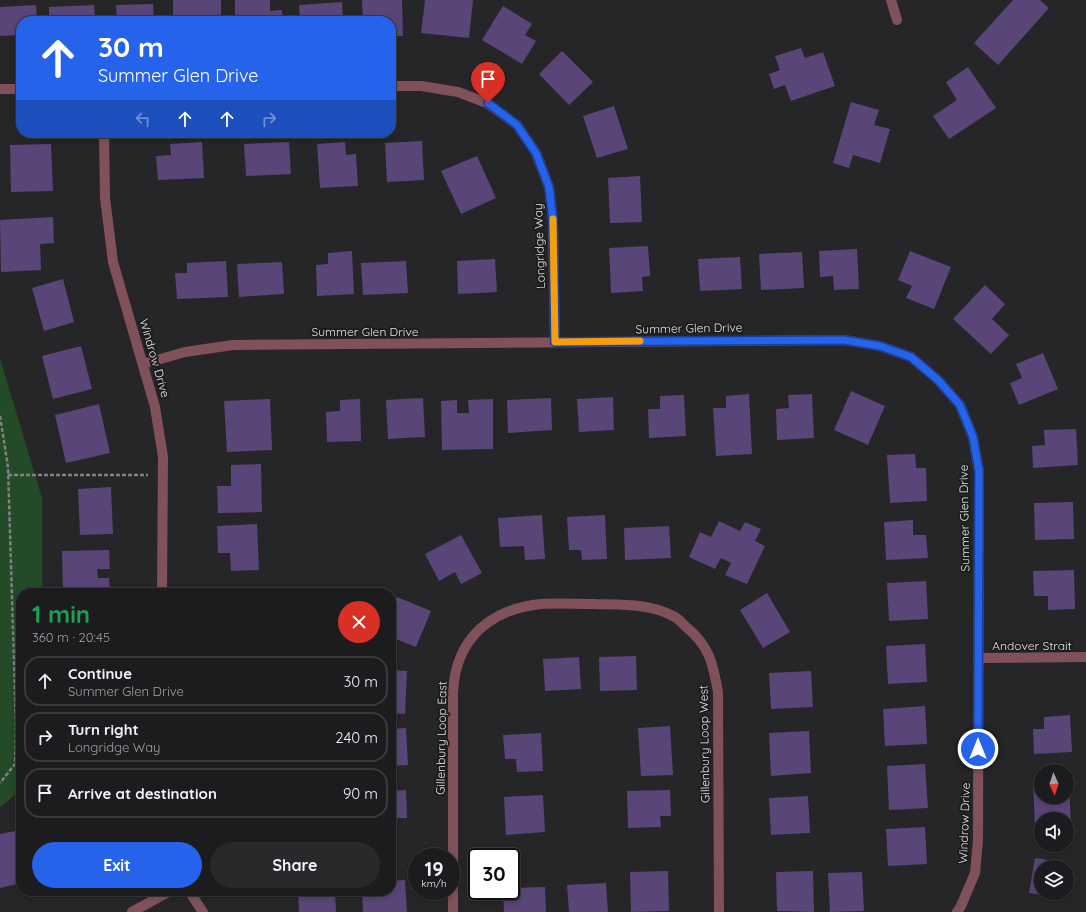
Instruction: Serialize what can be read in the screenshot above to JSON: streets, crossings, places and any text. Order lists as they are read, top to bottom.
{
  "streets": {
    "street": [
      "Longridge Way",
      "Summer Glen Drive",
      "Windrow Drive",
      "Andover Strait",
      "Gillenbury Loop East",
      "Gillenbury Loop West"
    ]
  },
  "crossings": [
    ["Longridge Way", "Summer Glen Drive"],
    ["Summer Glen Drive", "Windrow Drive"],
    ["Summer Glen Drive", "Andover Strait"],
    ["Windrow Drive", "Andover Strait"],
    ["Gillenbury Loop East", "Gillenbury Loop West"]
  ],
  "north": "bottom",
  "page": {
    "turn": ["30 m", "Summer Glen Drive"],
    "heading": ["1 min", "360 m · 20:45"],
    "list": [
      {
        "name": "Continue",
        "note": "Summer Glen Drive",
        "value": "30 m"
      },
      {
        "name": "Turn right",
        "note": "Longridge Way",
        "value": "240 m"
      },
      {
        "name": "Arrive at destination",
        "value": "90 m"
      }
    ],
    "buttons": ["Exit", "Share"],
    "speed": "19 km/h",
    "limit": "30"
  }
}
